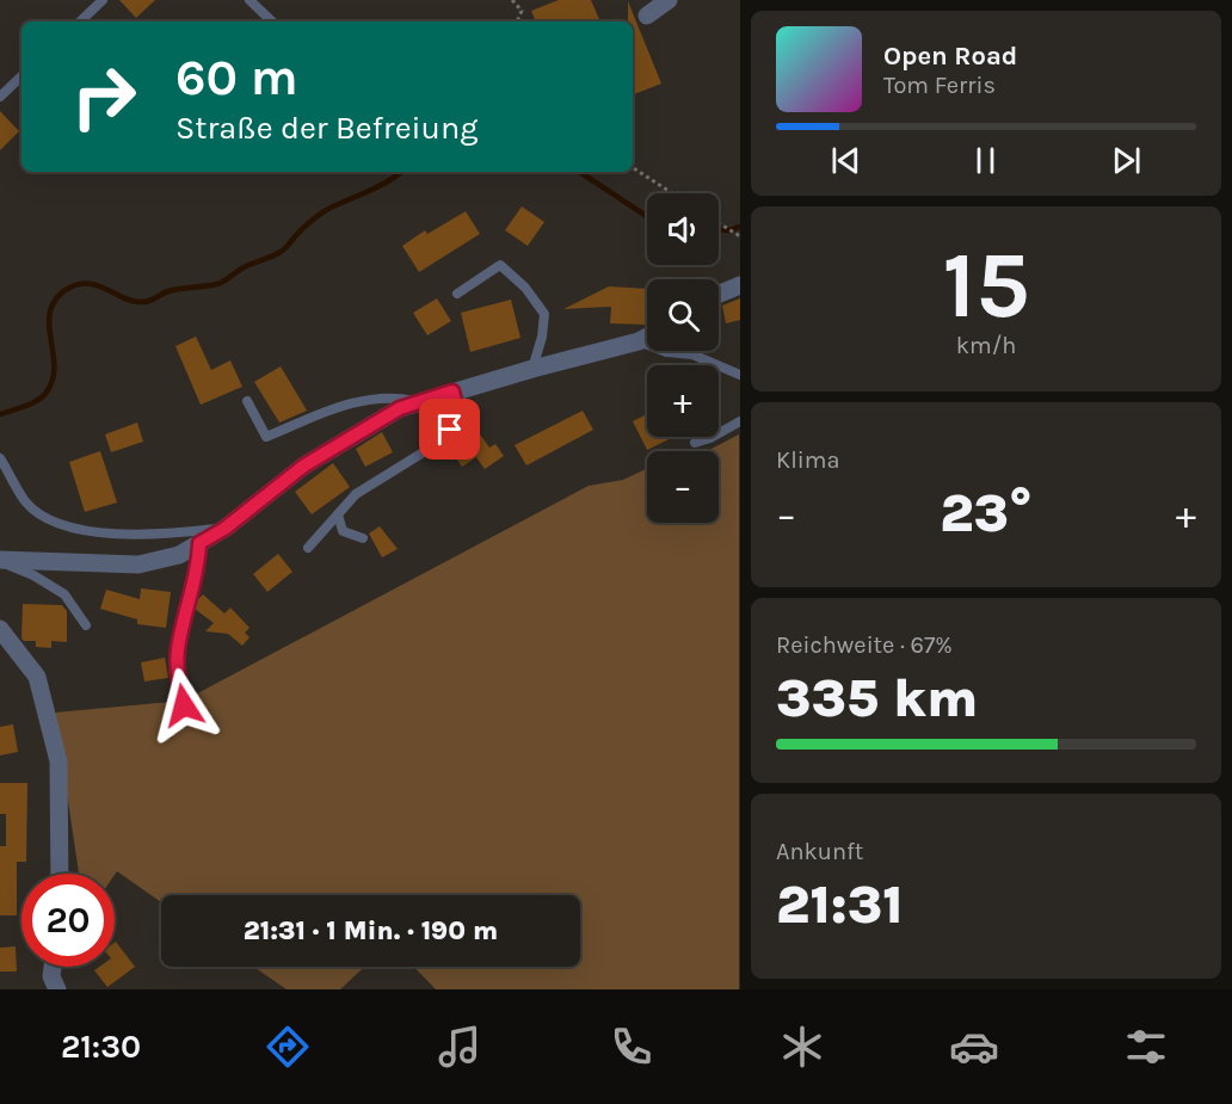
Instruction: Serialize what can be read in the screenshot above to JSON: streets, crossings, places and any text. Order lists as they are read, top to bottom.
{
  "page": {
    "turn": ["60 m", "Straße der Befreiung"],
    "song": ["Open Road", "Tom Ferris"],
    "map_buttons": ["+", "−"],
    "tile": [
      ["15", "km/h"],
      "Klima",
      ["Reichweite · 67%", "335 km"],
      ["Ankunft", "21:31"]
    ],
    "heat": ["−", "23°", "+"],
    "limit": "20",
    "trip": "21:31 · 1 Min. · 190 m",
    "tabs": "21:30"
  }
}
